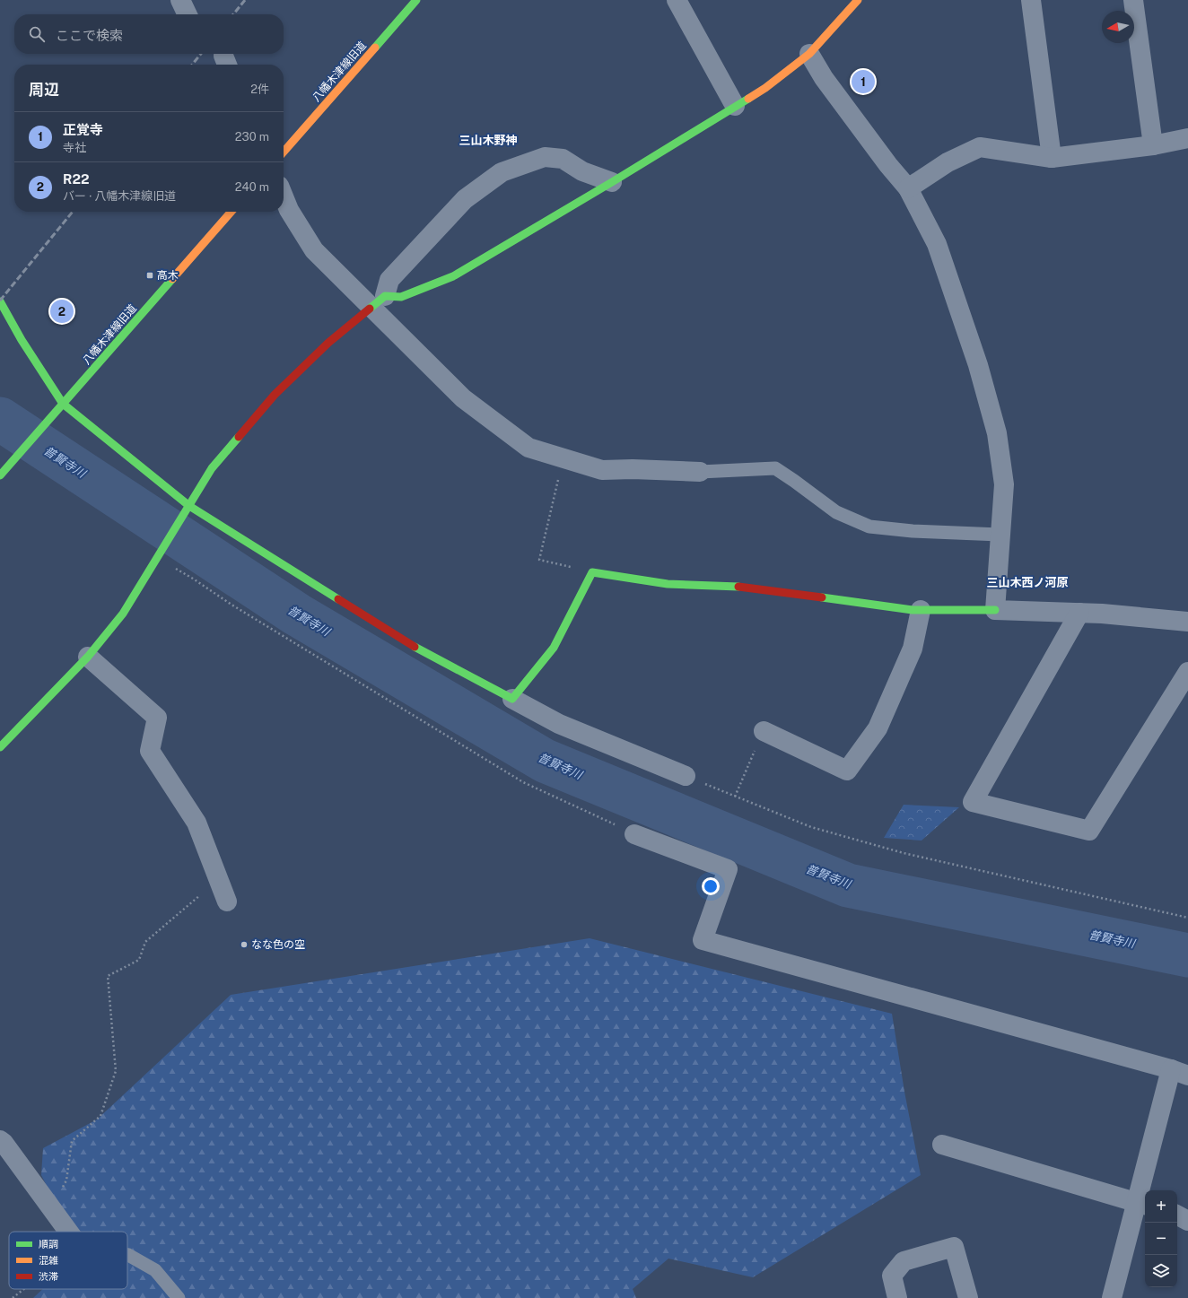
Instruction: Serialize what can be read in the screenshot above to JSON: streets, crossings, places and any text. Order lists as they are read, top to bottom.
{
  "streets": {
    "street": ["八幡木津線旧道"]
  },
  "districts": ["三山木野神", "三山木西ノ河原"],
  "water": ["普賢寺川"],
  "places": {
    "transit": ["高木"],
    "other": ["なな色の空"]
  },
  "legend": ["順調", "混雑", "渋滞"],
  "north": "left",
  "page": {
    "search": "ここで検索",
    "heading": ["周辺", "2件"],
    "pins": ["1", "2"],
    "list": [
      {
        "mark": "1",
        "name": "正覚寺",
        "note": "寺社",
        "value": "230 m"
      },
      {
        "mark": "2",
        "name": "R22",
        "note": "バー · 八幡木津線旧道",
        "value": "240 m"
      }
    ],
    "map_buttons": ["+", "−"]
  }
}
